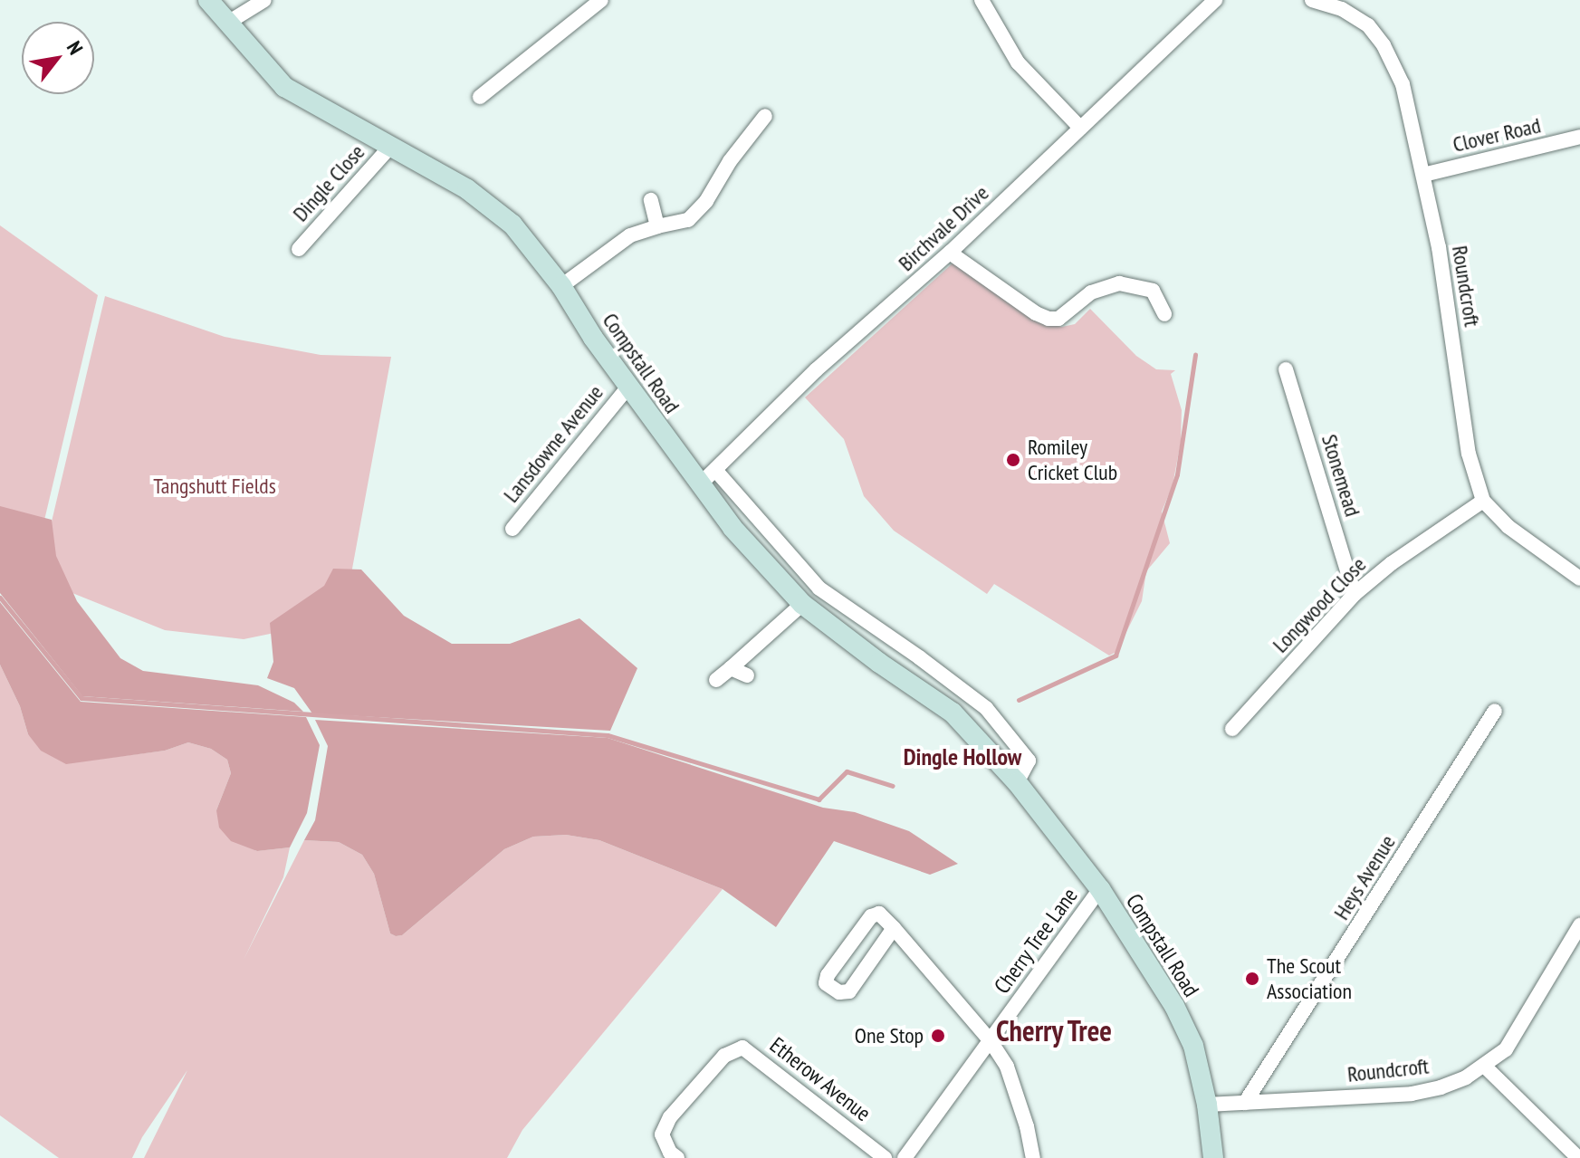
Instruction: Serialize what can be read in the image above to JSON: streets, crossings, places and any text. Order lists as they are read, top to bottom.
{
  "streets": {
    "main road": ["Compstall Road"],
    "street": [
      "Clover Road",
      "Dingle Close",
      "Birchvale Drive",
      "Roundcroft",
      "Lansdowne Avenue",
      "Stonemead",
      "Longwood Close",
      "Heys Avenue",
      "Cherry Tree Lane",
      "Etherow Avenue"
    ]
  },
  "crossings": [
    ["Clover Road", "Roundcroft"],
    ["Dingle Close", "Compstall Road"],
    ["Birchvale Drive", "Compstall Road"],
    ["Roundcroft", "Compstall Road"],
    ["Roundcroft", "Longwood Close"],
    ["Roundcroft", "Heys Avenue"],
    ["Compstall Road", "Lansdowne Avenue"],
    ["Compstall Road", "Cherry Tree Lane"],
    ["Stonemead", "Longwood Close"]
  ],
  "districts": ["Dingle Hollow", "Cherry Tree"],
  "parks": ["Tangshutt Fields"],
  "places": ["Romiley Cricket Club", "The Scout Association", "One Stop"],
  "north": "top right"
}
